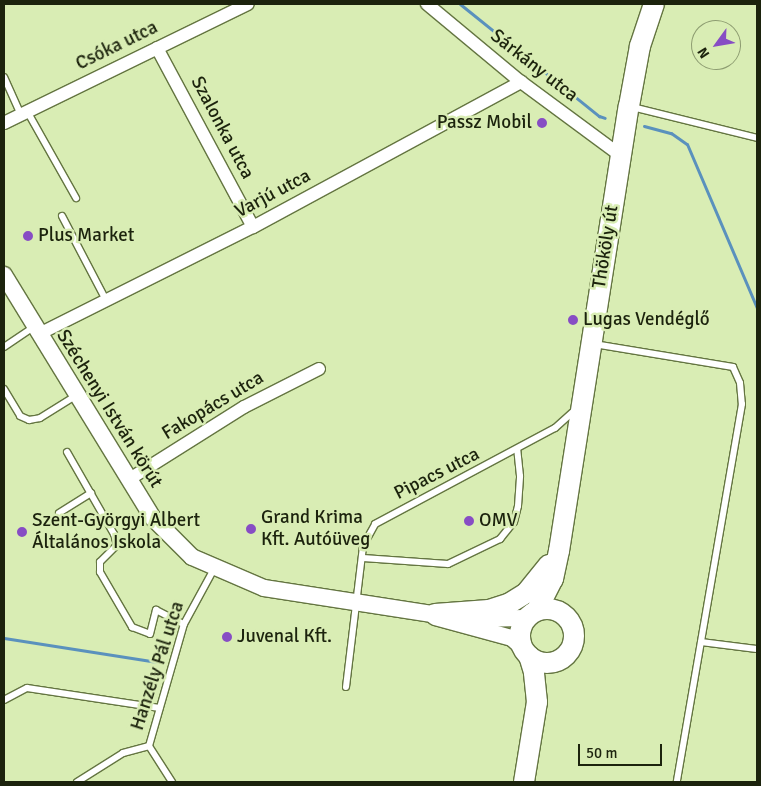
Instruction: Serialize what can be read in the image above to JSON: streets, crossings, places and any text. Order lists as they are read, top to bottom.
{
  "streets": {
    "main road": ["Thököly út"],
    "street": [
      "Csóka utca",
      "Sárkány utca",
      "Szalonka utca",
      "Varjú utca",
      "Fakopács utca",
      "Széchenyi István körút"
    ],
    "lane": ["Pipacs utca", "Hanzély Pál utca"]
  },
  "crossings": [
    ["Csóka utca", "Szalonka utca"],
    ["Sárkány utca", "Varjú utca"],
    ["Sárkány utca", "Thököly út"],
    ["Szalonka utca", "Varjú utca"],
    ["Varjú utca", "Széchenyi István körút"],
    ["Thököly út", "Széchenyi István körút"],
    ["Thököly út", "Pipacs utca"],
    ["Fakopács utca", "Széchenyi István körút"],
    ["Széchenyi István körút", "Pipacs utca"],
    ["Széchenyi István körút", "Hanzély Pál utca"]
  ],
  "places": [
    "Passz Mobil",
    "Plus Market",
    "Lugas Vendéglő",
    "OMV",
    "Grand Krima Kft. Autóüveg",
    "Szent-Györgyi Albert Általános Iskola",
    "Juvenal Kft."
  ],
  "scale_bar": "50 m",
  "north": "bottom left"
}
